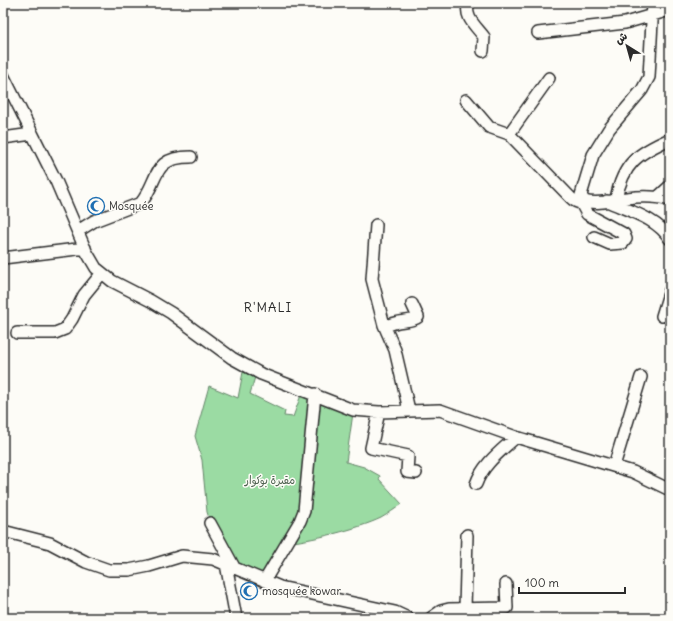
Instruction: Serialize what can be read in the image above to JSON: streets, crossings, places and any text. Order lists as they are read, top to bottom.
{
  "districts": ["R'MALI"],
  "parks": ["مقبرة بوكوار"],
  "places": {
    "mosque": ["Mosquée", "mosquée kowar"]
  },
  "scale_bar": "100 m",
  "north": "top left"
}
